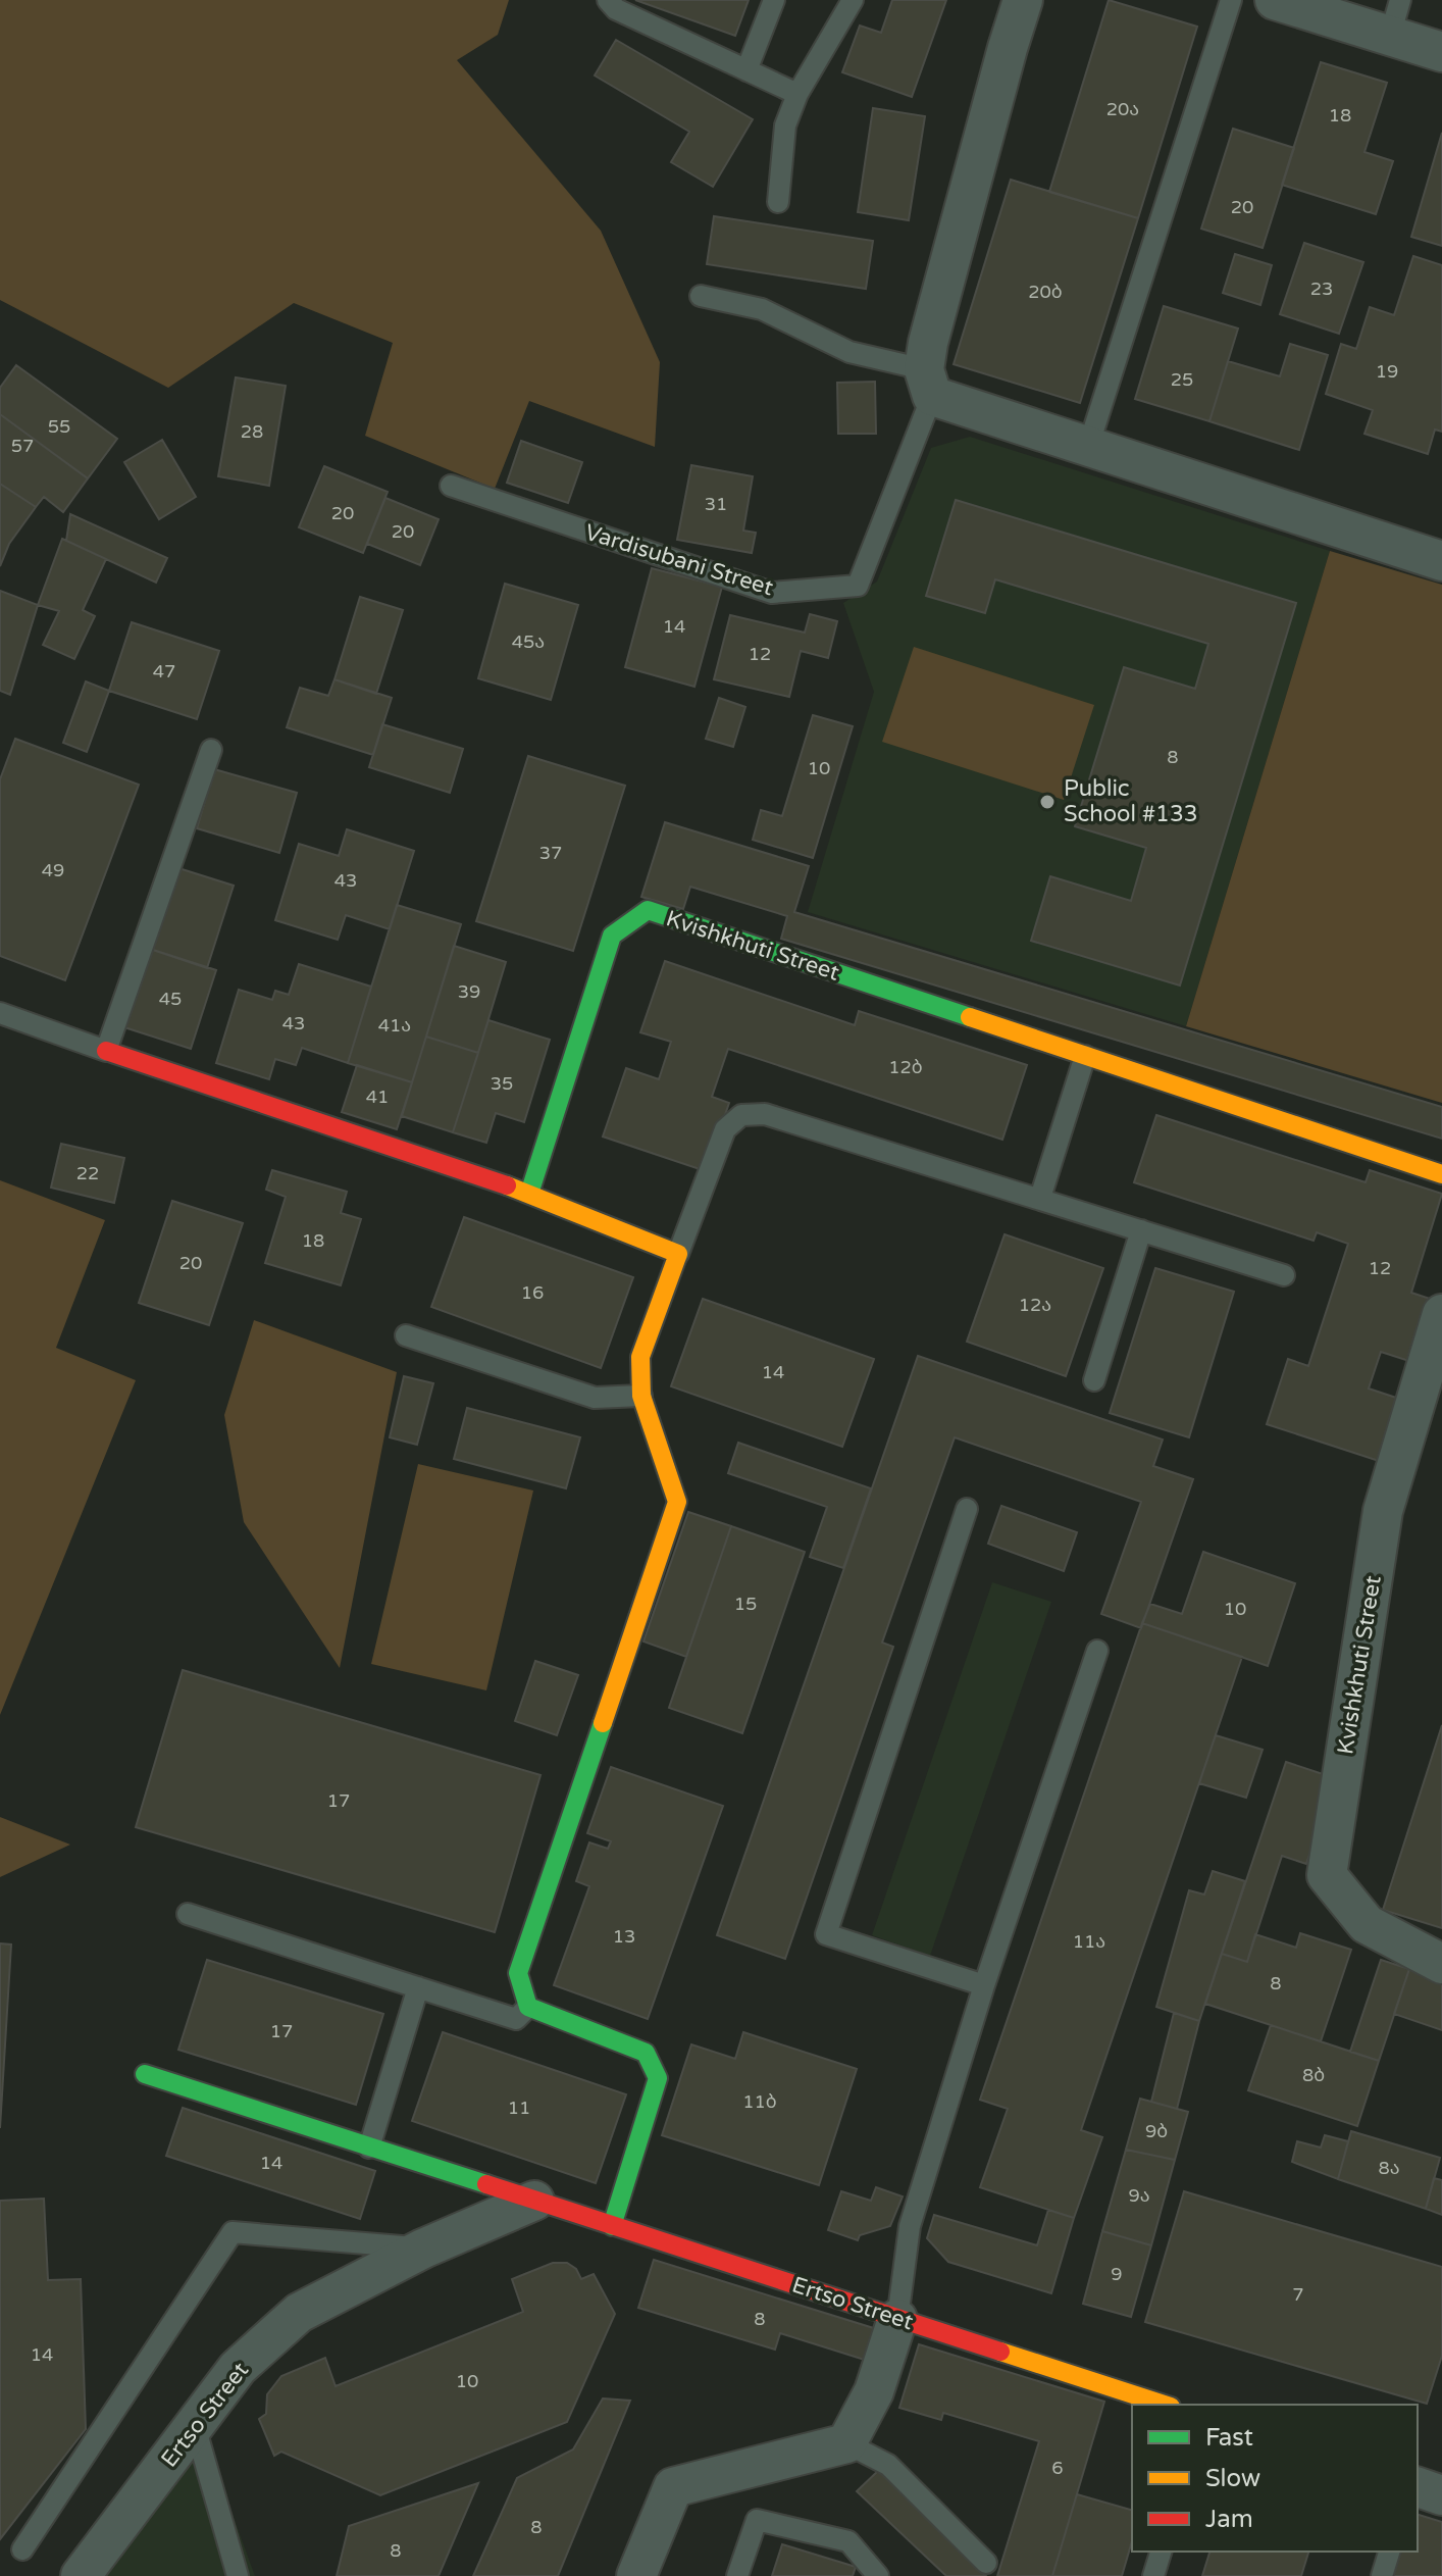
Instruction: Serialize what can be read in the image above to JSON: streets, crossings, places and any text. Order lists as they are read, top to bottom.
{
  "streets": {
    "street": ["Vardisubani Street", "Kvishkhuti Street", "Ertso Street"]
  },
  "places": ["Public School #133"],
  "house_numbers": [
    "20ა",
    "18",
    "20",
    "23",
    "20ბ",
    "19",
    "25",
    "55",
    "28",
    "57",
    "31",
    "20",
    "20",
    "14",
    "45ა",
    "12",
    "47",
    "8",
    "10",
    "37",
    "49",
    "43",
    "39",
    "45",
    "43",
    "41ა",
    "12ბ",
    "35",
    "41",
    "22",
    "18",
    "20",
    "12",
    "16",
    "12ა",
    "14",
    "15",
    "10",
    "17",
    "13",
    "11ა",
    "8",
    "17",
    "8ბ",
    "11ბ",
    "11",
    "9ბ",
    "14",
    "8ა",
    "9ა",
    "9",
    "7",
    "8",
    "14",
    "10",
    "6",
    "8",
    "8"
  ],
  "legend": ["Fast", "Slow", "Jam"]
}
